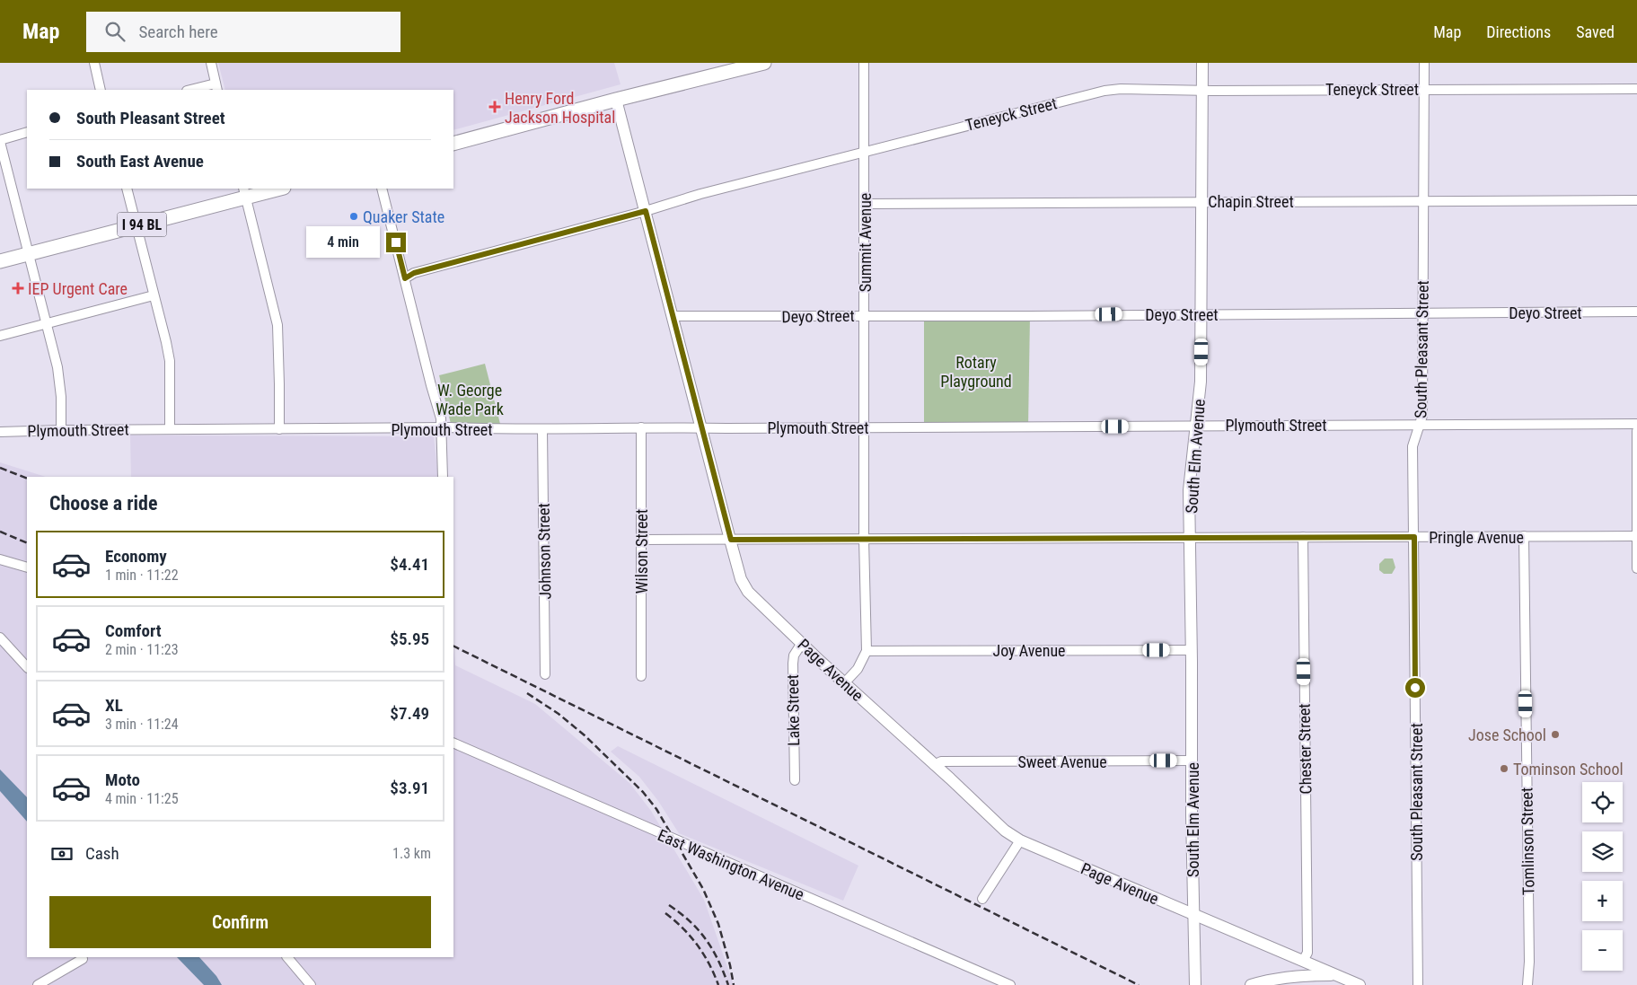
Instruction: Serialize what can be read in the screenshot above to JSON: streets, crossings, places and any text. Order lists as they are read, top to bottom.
{
  "streets": {
    "main road": ["I 94 BL"],
    "street": [
      "Teneyck Street",
      "Chapin Street",
      "Summit Avenue",
      "Deyo Street",
      "South Pleasant Street",
      "Plymouth Street",
      "South Elm Avenue",
      "Pringle Avenue",
      "Johnson Street",
      "Wilson Street",
      "Joy Avenue",
      "Page Avenue",
      "Lake Street",
      "Chester Street",
      "Sweet Avenue",
      "Tomlinson Street",
      "East Washington Avenue"
    ]
  },
  "crossings": [
    ["Teneyck Street", "Summit Avenue"],
    ["Teneyck Street", "South Pleasant Street"],
    ["Teneyck Street", "South Elm Avenue"],
    ["Teneyck Street", "Page Avenue"],
    ["Chapin Street", "Summit Avenue"],
    ["Chapin Street", "South Pleasant Street"],
    ["Chapin Street", "South Elm Avenue"],
    ["Summit Avenue", "Deyo Street"],
    ["Summit Avenue", "Plymouth Street"],
    ["Summit Avenue", "Pringle Avenue"],
    ["Summit Avenue", "Joy Avenue"],
    ["Summit Avenue", "Page Avenue"],
    ["Deyo Street", "South Pleasant Street"],
    ["Deyo Street", "South Elm Avenue"],
    ["Deyo Street", "Page Avenue"],
    ["South Pleasant Street", "Plymouth Street"],
    ["South Pleasant Street", "Pringle Avenue"],
    ["Plymouth Street", "South Elm Avenue"],
    ["Plymouth Street", "Johnson Street"],
    ["Plymouth Street", "Wilson Street"],
    ["Plymouth Street", "Page Avenue"],
    ["South Elm Avenue", "Pringle Avenue"],
    ["South Elm Avenue", "Joy Avenue"],
    ["South Elm Avenue", "Page Avenue"],
    ["South Elm Avenue", "Sweet Avenue"],
    ["Pringle Avenue", "Wilson Street"],
    ["Pringle Avenue", "Page Avenue"],
    ["Pringle Avenue", "Chester Street"],
    ["Pringle Avenue", "Tomlinson Street"],
    ["Page Avenue", "Lake Street"],
    ["Page Avenue", "Chester Street"],
    ["Page Avenue", "Sweet Avenue"]
  ],
  "parks": ["Rotary Playground", "W. George Wade Park"],
  "places": {
    "health": ["Henry Ford Jackson Hospital", "IEP Urgent Care"],
    "other": ["Quaker State", "Jose School", "Tominson School"]
  },
  "page": {
    "header": "Map",
    "search": "Search here",
    "nav": ["Map", "Directions", "Saved"],
    "banner": ["South Pleasant Street", "South East Avenue"],
    "bubble": "4 min",
    "heading": "Choose a ride",
    "list": [
      {
        "name": "Economy",
        "note": "1 min · 11:22",
        "value": "$4.41"
      },
      {
        "name": "Comfort",
        "note": "2 min · 11:23",
        "value": "$5.95"
      },
      {
        "name": "XL",
        "note": "3 min · 11:24",
        "value": "$7.49"
      },
      {
        "name": "Moto",
        "note": "4 min · 11:25",
        "value": "$3.91"
      }
    ],
    "map_buttons": ["+", "−"],
    "pay": ["Cash", "1.3 km"],
    "buttons": "Confirm"
  }
}
